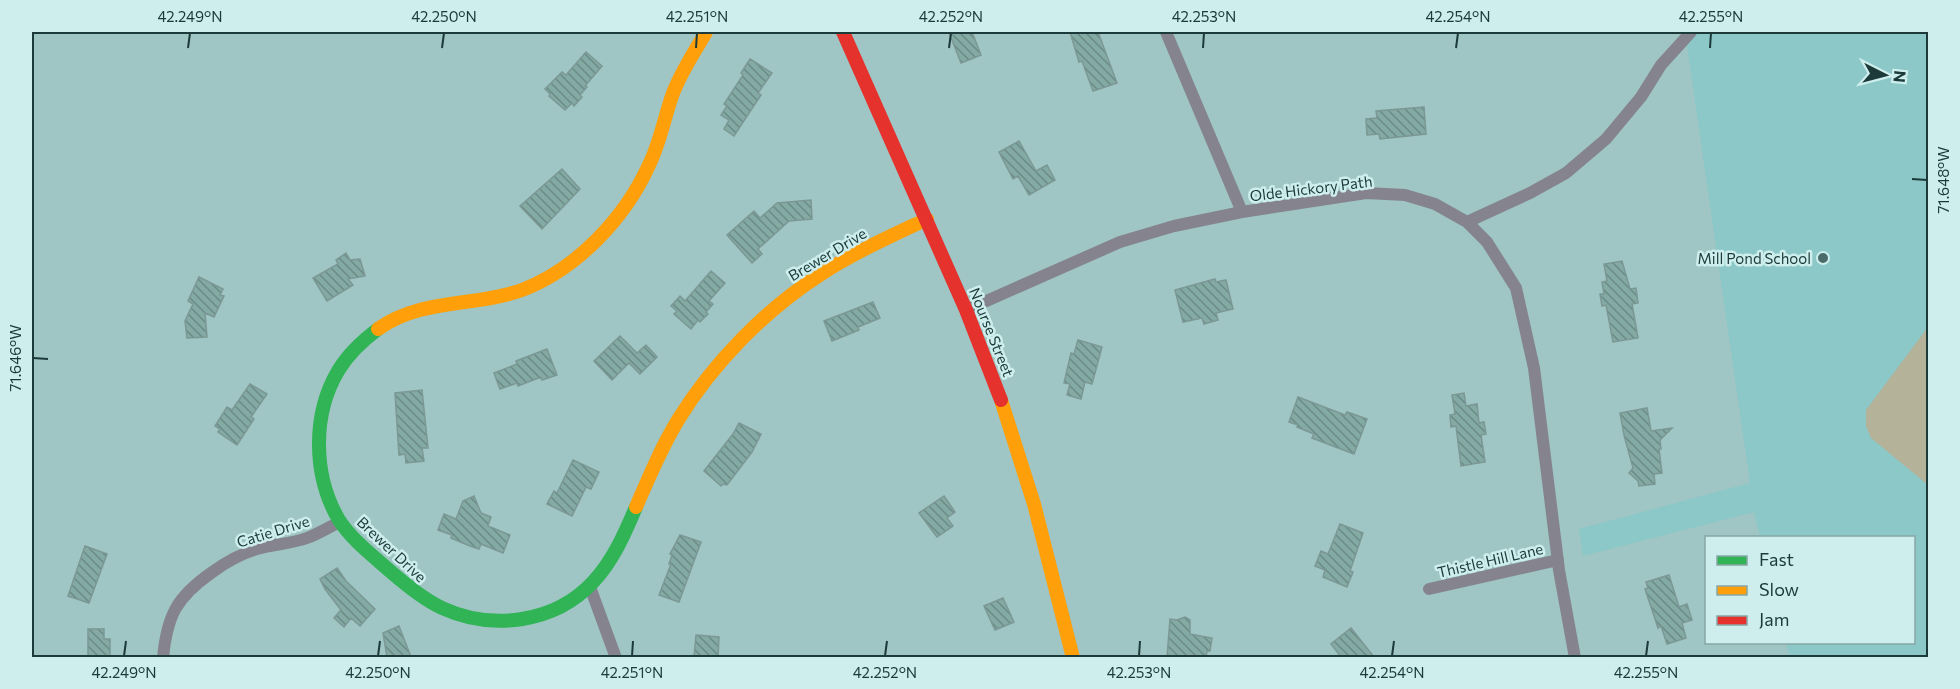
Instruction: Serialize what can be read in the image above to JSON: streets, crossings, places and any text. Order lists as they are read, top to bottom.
{
  "streets": {
    "street": [
      "Olde Hickory Path",
      "Brewer Drive",
      "Nourse Street",
      "Catie Drive",
      "Thistle Hill Lane"
    ]
  },
  "crossings": [
    ["Olde Hickory Path", "Nourse Street"],
    ["Olde Hickory Path", "Thistle Hill Lane"],
    ["Brewer Drive", "Nourse Street"],
    ["Brewer Drive", "Catie Drive"]
  ],
  "places": ["Mill Pond School"],
  "legend": ["Fast", "Slow", "Jam"],
  "north": "right",
  "coordinates": [
    "42.249°N",
    "42.250°N",
    "42.251°N",
    "42.252°N",
    "42.253°N",
    "42.254°N",
    "42.255°N",
    "71.648°W",
    "71.646°W"
  ]
}
